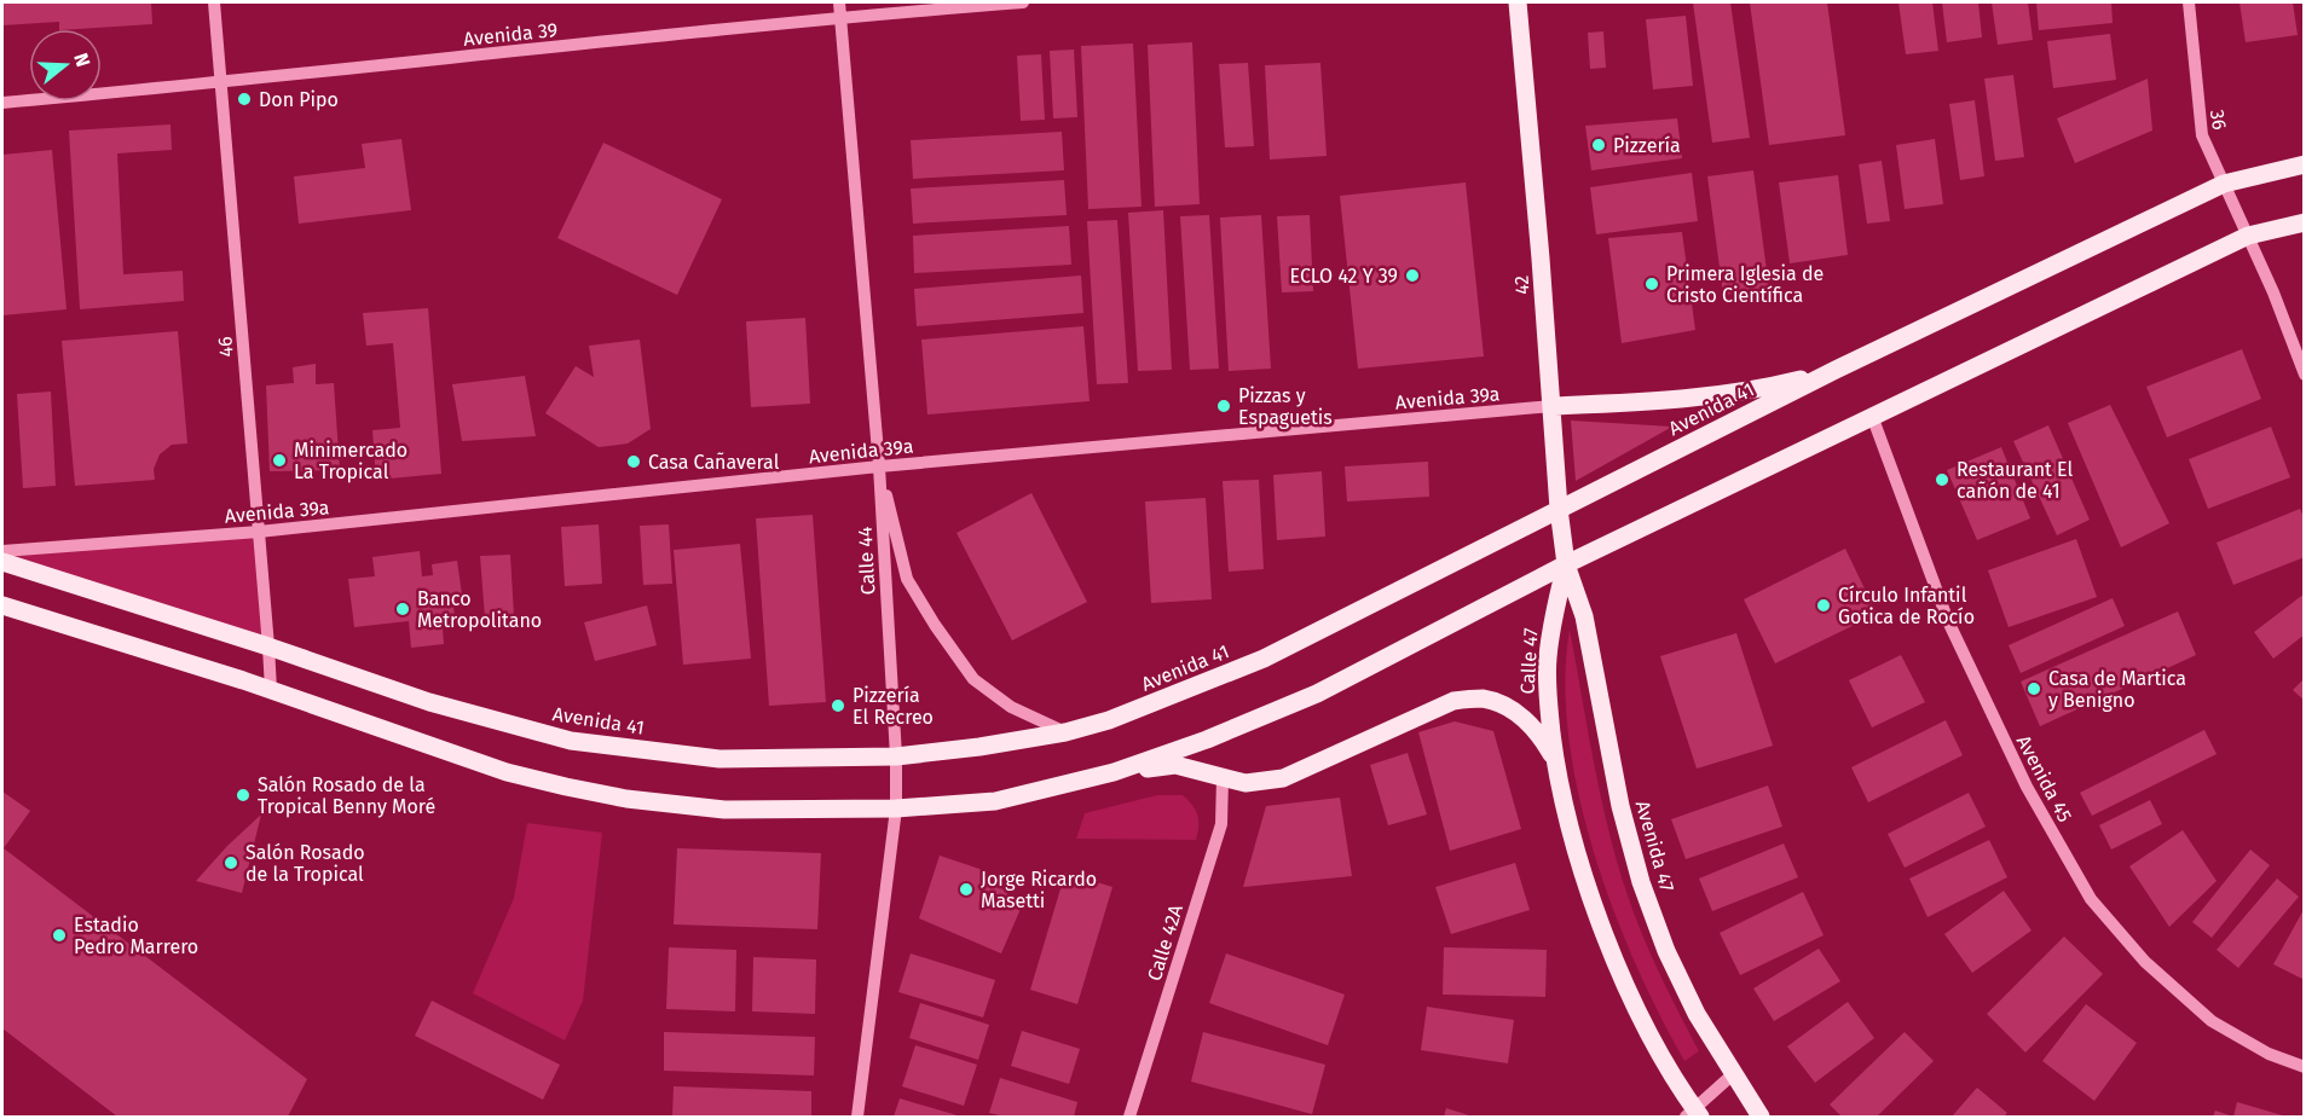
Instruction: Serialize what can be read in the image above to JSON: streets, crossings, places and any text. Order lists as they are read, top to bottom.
{
  "streets": {
    "main road": [
      "42",
      "Avenida 41",
      "Calle 47",
      "Avenida 47"
    ],
    "street": [
      "Avenida 39",
      "36",
      "46",
      "Avenida 39a",
      "Calle 44",
      "Avenida 45",
      "Calle 42A"
    ]
  },
  "crossings": [
    ["Avenida 39", "46"],
    ["Avenida 39", "Calle 44"],
    ["36", "Avenida 41"],
    ["42", "Avenida 39a"],
    ["42", "Avenida 41"],
    ["42", "Calle 47"],
    ["42", "Avenida 47"],
    ["46", "Avenida 39a"],
    ["46", "Avenida 41"],
    ["Avenida 39a", "Calle 44"],
    ["Avenida 41", "Calle 44"],
    ["Calle 47", "Avenida 47"]
  ],
  "places": [
    "Don Pipo",
    "Pizzería",
    "ECLO 42 Y 39",
    "Primera Iglesia de Cristo Científica",
    "Pizzas y Espaguetis",
    "Minimercado La Tropical",
    "Casa Cañaveral",
    "Restaurant El cañón de 41",
    "Círculo Infantil Gotica de Rocío",
    "Banco Metropolitano",
    "Casa de Martica y Benigno",
    "Pizzería El Recreo",
    "Salón Rosado de la Tropical Benny Moré",
    "Salón Rosado de la Tropical",
    "Jorge Ricardo Masetti",
    "Estadio Pedro Marrero"
  ],
  "north": "right"
}
